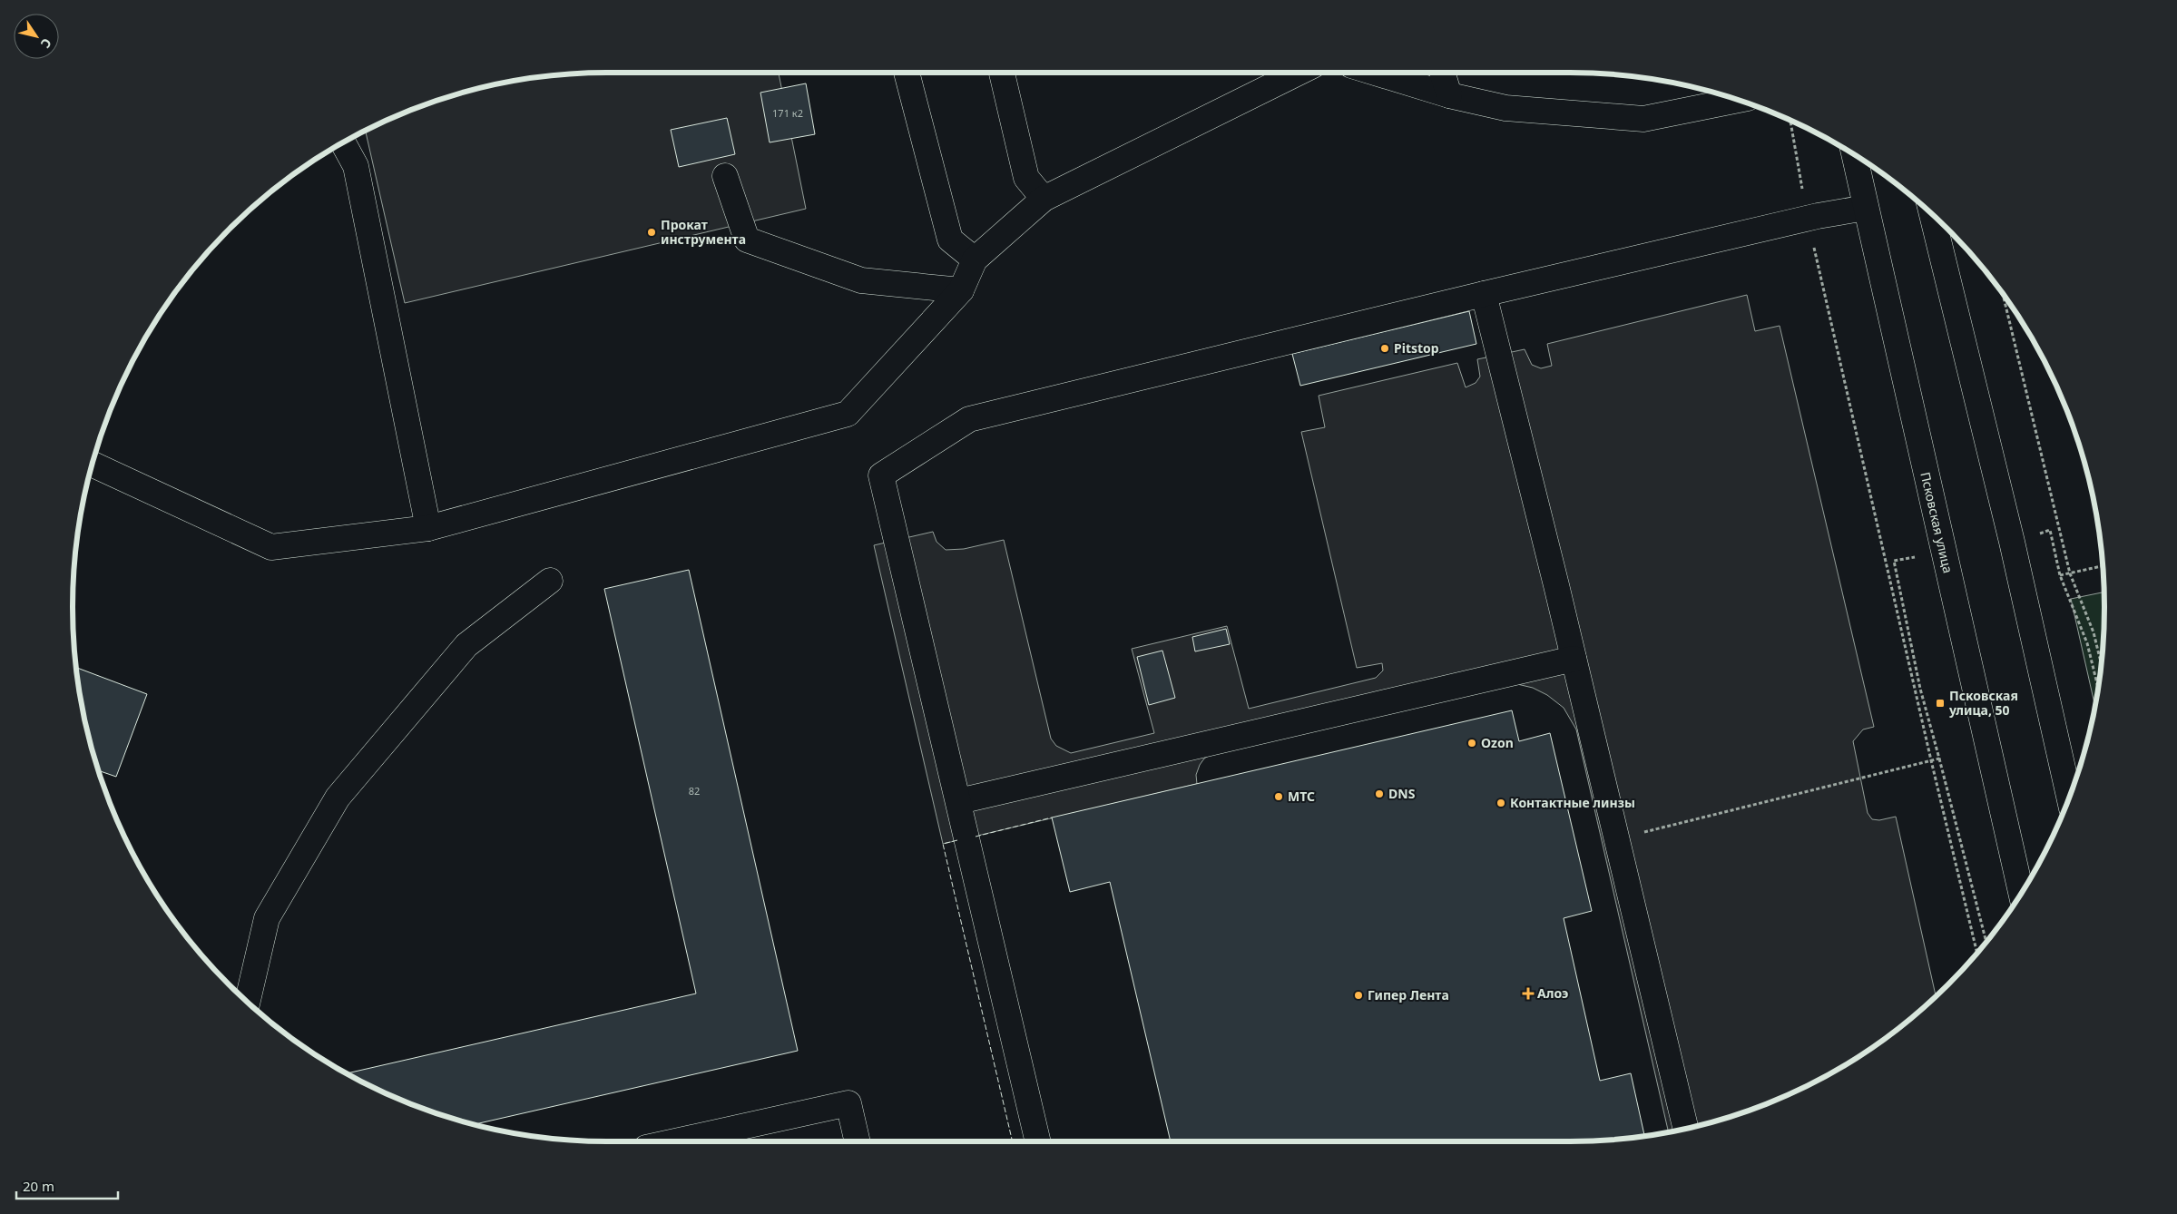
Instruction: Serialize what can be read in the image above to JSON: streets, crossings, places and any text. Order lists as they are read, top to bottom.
{
  "streets": {
    "street": ["Псковская улица"]
  },
  "places": {
    "other": [
      "Прокат инструмента",
      "Pitstop",
      "Ozon",
      "DNS",
      "МТС",
      "Контактные линзы",
      "Гипер Лента"
    ],
    "transit": ["Псковская улица, 50"],
    "health": ["Алоэ"]
  },
  "house_numbers": ["171 к2", "82"],
  "scale_bar": "20 m",
  "north": "bottom right"
}
